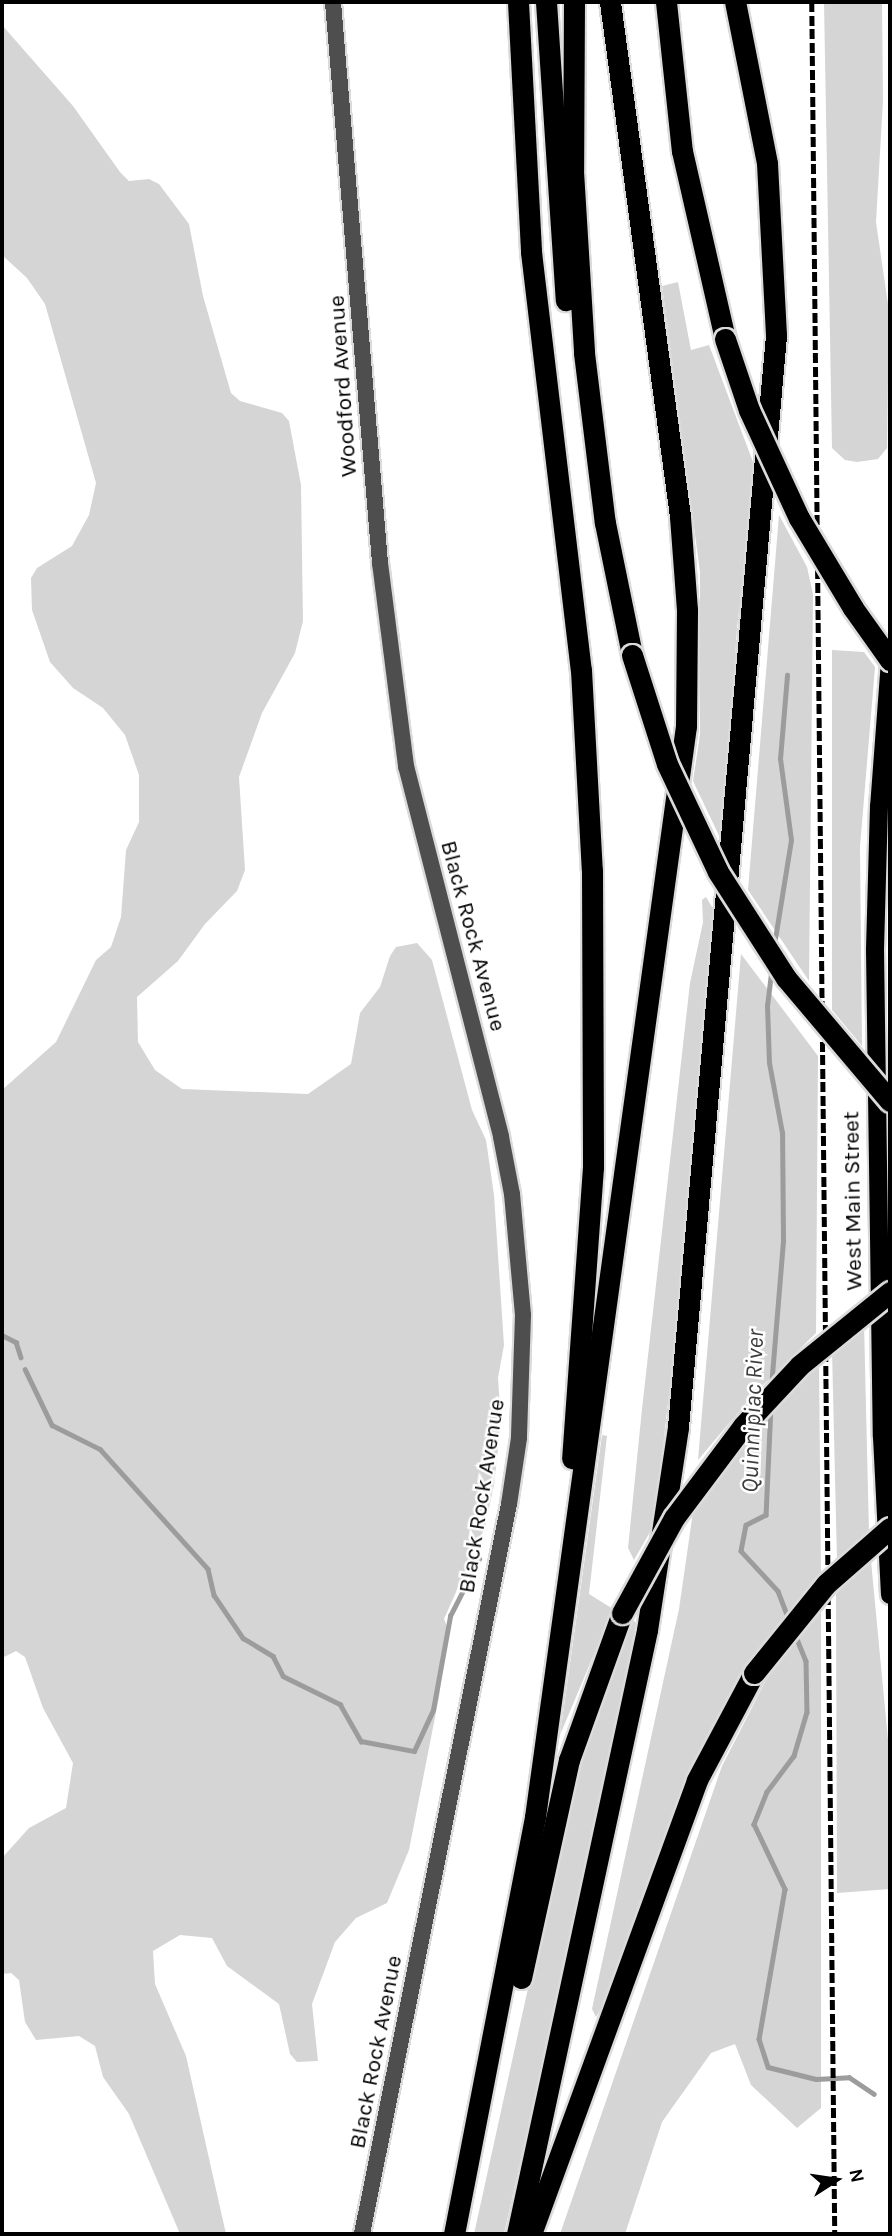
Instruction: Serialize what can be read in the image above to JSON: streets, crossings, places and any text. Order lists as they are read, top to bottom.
{
  "streets": {
    "main road": ["West Main Street"],
    "street": ["Woodford Avenue", "Black Rock Avenue"]
  },
  "crossings": [
    ["Woodford Avenue", "Black Rock Avenue"]
  ],
  "water": ["Quinnipiac River"],
  "north": "right"
}
